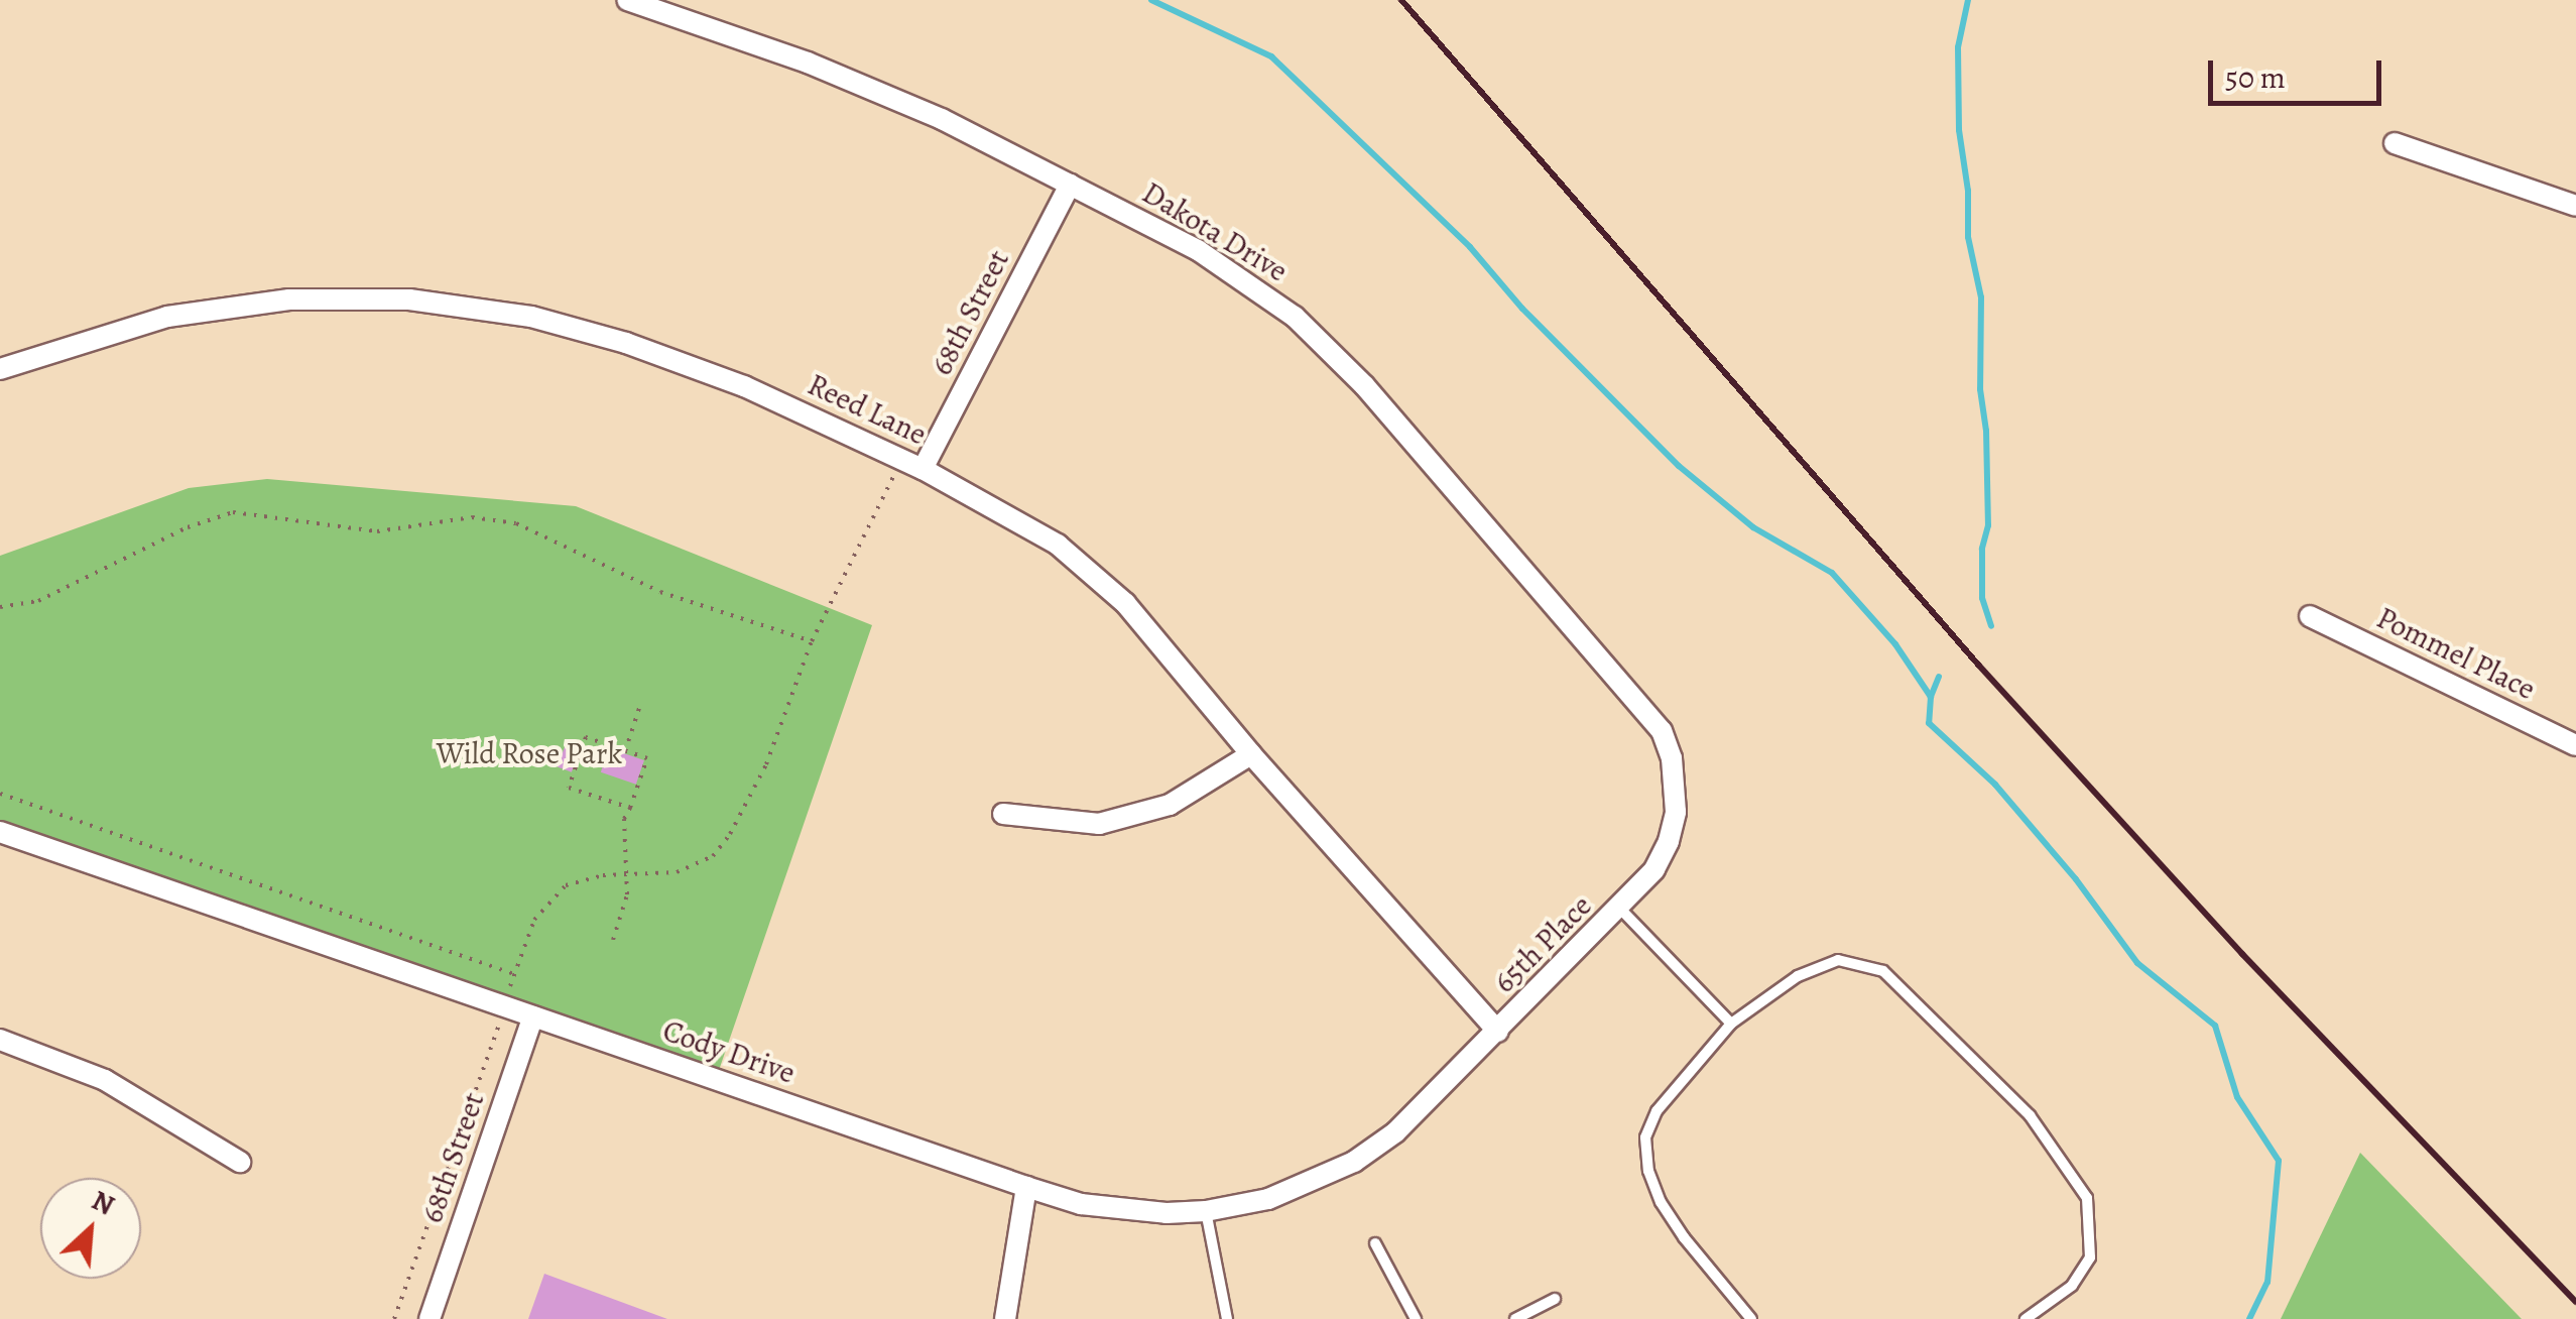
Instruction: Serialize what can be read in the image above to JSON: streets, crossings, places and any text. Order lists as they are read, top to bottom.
{
  "streets": {
    "street": [
      "Dakota Drive",
      "68th Street",
      "Reed Lane",
      "Pommel Place",
      "65th Place",
      "Cody Drive"
    ]
  },
  "crossings": [
    ["Dakota Drive", "68th Street"],
    ["Dakota Drive", "65th Place"],
    ["68th Street", "Reed Lane"],
    ["68th Street", "Cody Drive"],
    ["Reed Lane", "65th Place"],
    ["65th Place", "Cody Drive"]
  ],
  "parks": ["Wild Rose Park"],
  "scale_bar": "50 m",
  "north": "top right"
}
